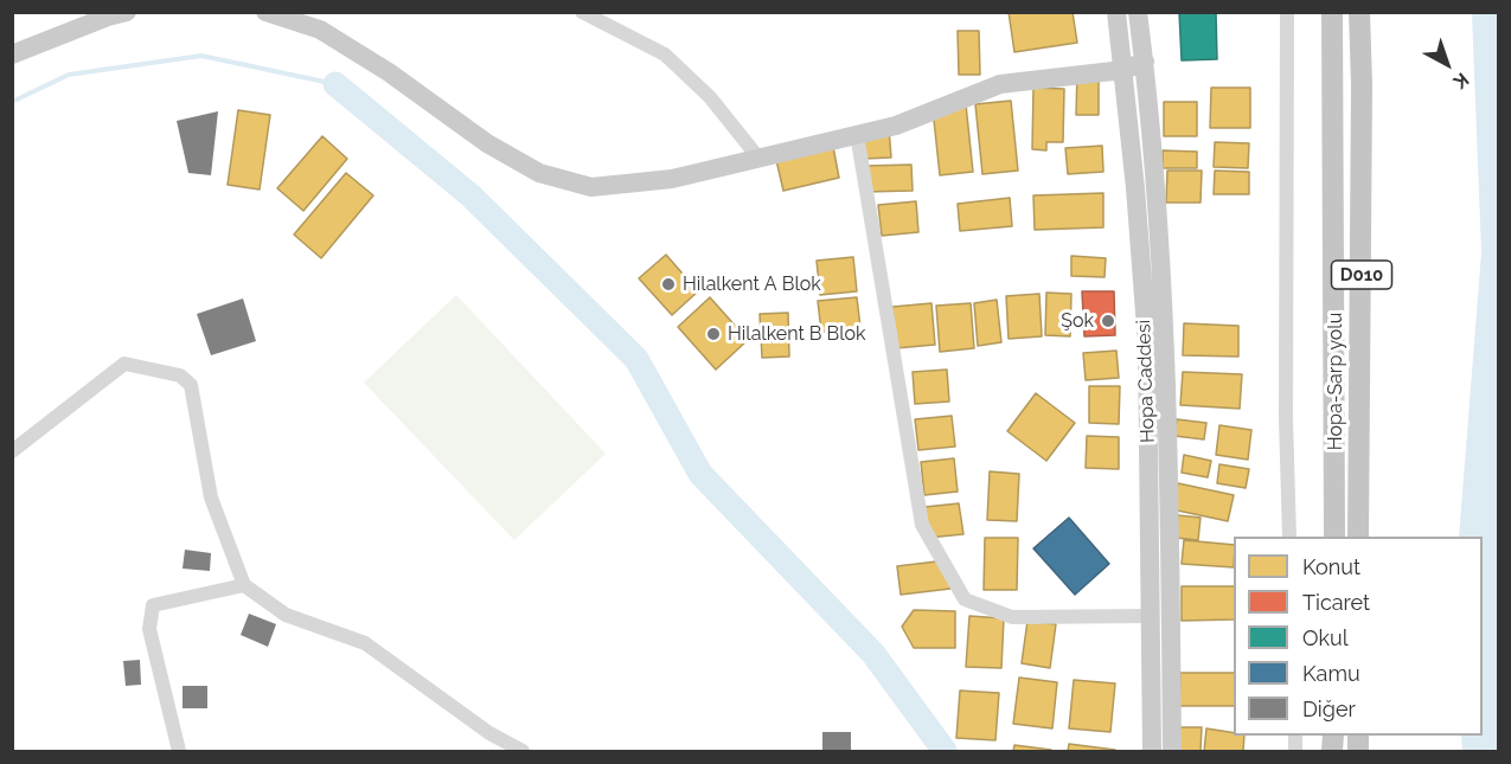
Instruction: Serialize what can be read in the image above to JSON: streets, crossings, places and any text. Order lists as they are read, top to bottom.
{
  "streets": {
    "highway": ["D010", "Hopa-Sarp yolu"],
    "main road": ["Hopa Caddesi"]
  },
  "places": ["Hilalkent A Blok", "Şok", "Hilalkent B Blok"],
  "legend": [
    "Konut",
    "Ticaret",
    "Okul",
    "Kamu",
    "Diğer"
  ],
  "north": "bottom right"
}
